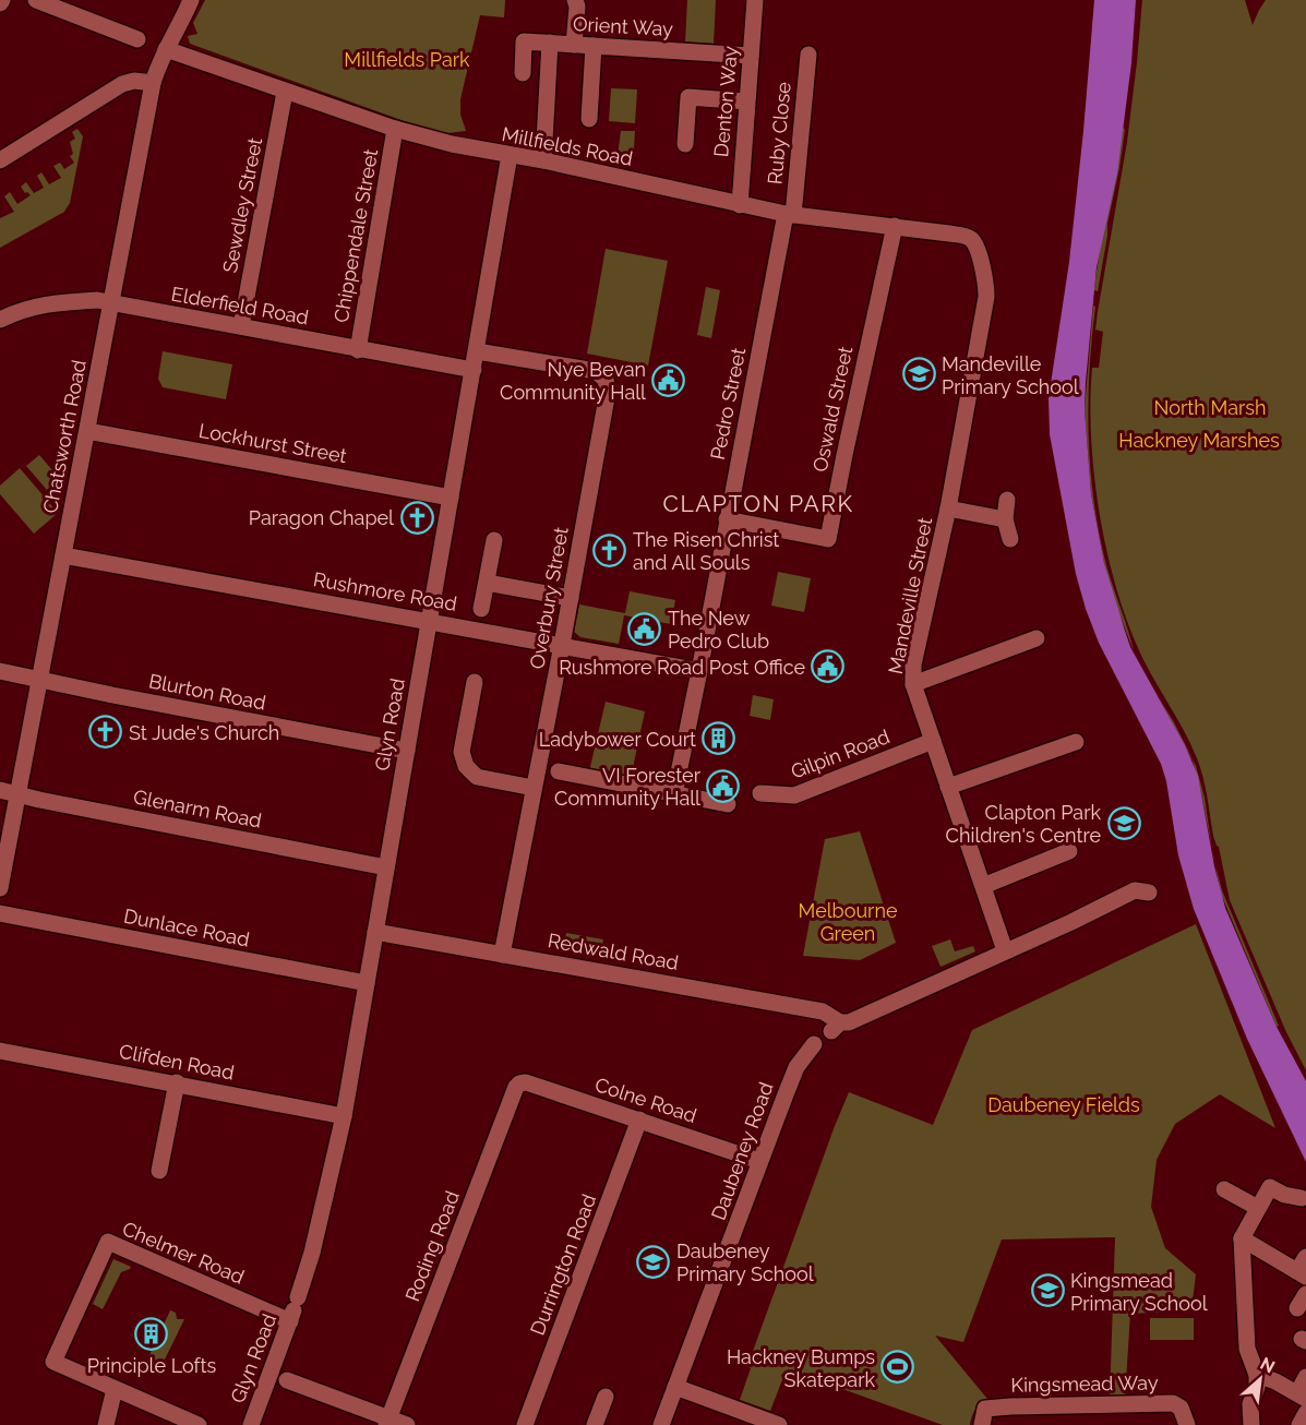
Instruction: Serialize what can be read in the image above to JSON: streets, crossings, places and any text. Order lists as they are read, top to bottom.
{
  "streets": {
    "street": [
      "Orient Way",
      "Denton Way",
      "Ruby Close",
      "Millfields Road",
      "Sewdley Street",
      "Chippendale Street",
      "Elderfield Road",
      "Pedro Street",
      "Oswald Street",
      "Chatsworth Road",
      "Lockhurst Street",
      "Rushmore Road",
      "Mandeville Street",
      "Overbury Street",
      "Blurton Road",
      "Glyn Road",
      "Gilpin Road",
      "Glenarm Road",
      "Dunlace Road",
      "Redwald Road",
      "Clifden Road",
      "Colne Road",
      "Daubeney Road",
      "Roding Road",
      "Chelmer Road",
      "Durrington Road",
      "Kingsmead Way"
    ]
  },
  "crossings": [
    ["Orient Way", "Denton Way"],
    ["Denton Way", "Millfields Road"],
    ["Ruby Close", "Millfields Road"],
    ["Ruby Close", "Pedro Street"],
    ["Millfields Road", "Sewdley Street"],
    ["Millfields Road", "Chippendale Street"],
    ["Millfields Road", "Pedro Street"],
    ["Millfields Road", "Oswald Street"],
    ["Millfields Road", "Chatsworth Road"],
    ["Millfields Road", "Mandeville Street"],
    ["Millfields Road", "Glyn Road"],
    ["Sewdley Street", "Elderfield Road"],
    ["Chippendale Street", "Elderfield Road"],
    ["Elderfield Road", "Chatsworth Road"],
    ["Elderfield Road", "Glyn Road"],
    ["Pedro Street", "Oswald Street"],
    ["Pedro Street", "Rushmore Road"],
    ["Chatsworth Road", "Lockhurst Street"],
    ["Chatsworth Road", "Rushmore Road"],
    ["Chatsworth Road", "Blurton Road"],
    ["Chatsworth Road", "Glenarm Road"],
    ["Lockhurst Street", "Glyn Road"],
    ["Rushmore Road", "Overbury Street"],
    ["Rushmore Road", "Glyn Road"],
    ["Mandeville Street", "Gilpin Road"],
    ["Mandeville Street", "Redwald Road"],
    ["Overbury Street", "Glyn Road"],
    ["Overbury Street", "Redwald Road"],
    ["Blurton Road", "Glyn Road"],
    ["Glyn Road", "Glenarm Road"],
    ["Glyn Road", "Dunlace Road"],
    ["Glyn Road", "Redwald Road"],
    ["Glyn Road", "Clifden Road"],
    ["Glyn Road", "Chelmer Road"],
    ["Colne Road", "Daubeney Road"],
    ["Colne Road", "Roding Road"],
    ["Colne Road", "Durrington Road"]
  ],
  "districts": ["CLAPTON PARK"],
  "parks": [
    "Millfields Park",
    "North Marsh",
    "Hackney Marshes",
    "Melbourne Green",
    "Daubeney Fields"
  ],
  "places": {
    "school or university": [
      "Mandeville Primary School",
      "Clapton Park Children's Centre",
      "Daubeney Primary School",
      "Kingsmead Primary School"
    ],
    "public building": [
      "Nye Bevan Community Hall",
      "The New Pedro Club",
      "Rushmore Road Post Office",
      "VI Forester Community Hall"
    ],
    "church": ["Paragon Chapel", "The Risen Christ and All Souls", "St Jude's Church"],
    "building": ["Ladybower Court", "Principle Lofts"],
    "sports": ["Hackney Bumps Skatepark"]
  },
  "north": "top right"
}
